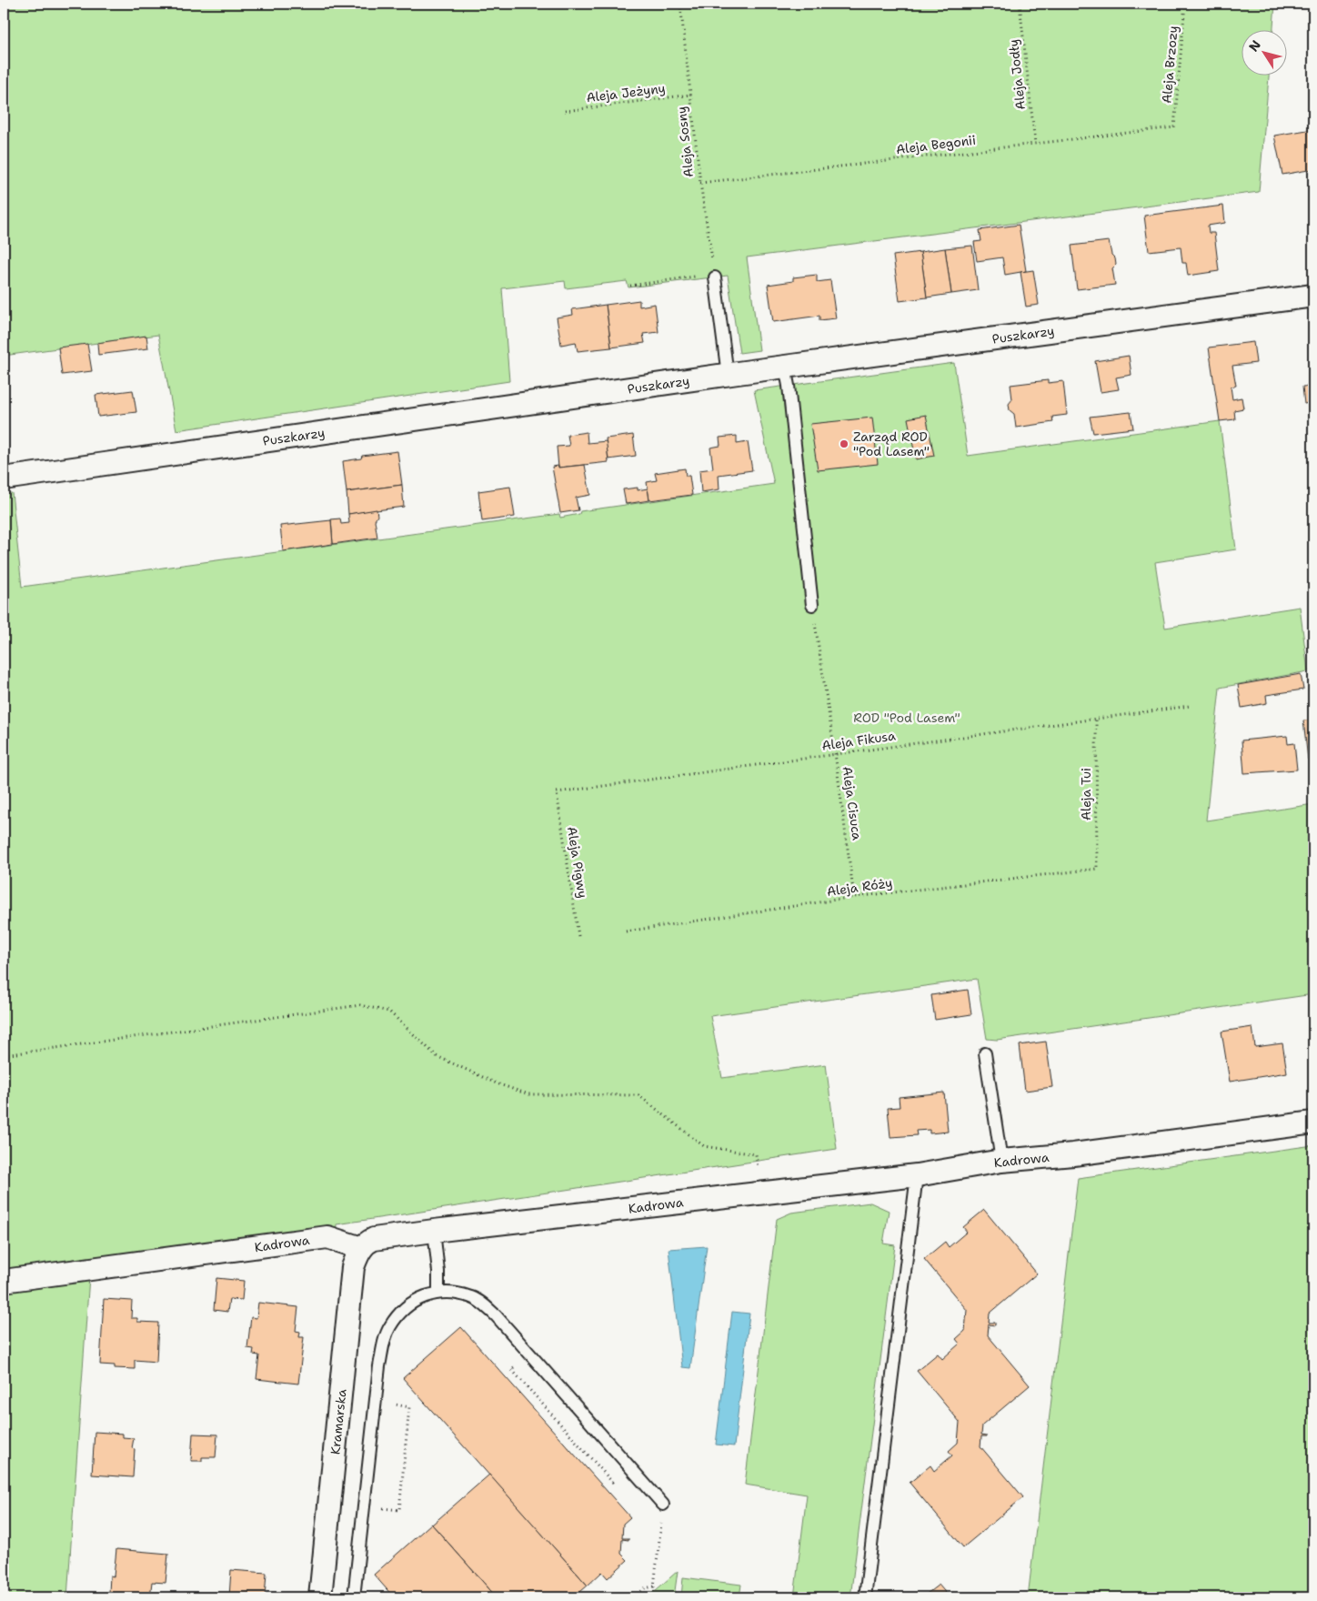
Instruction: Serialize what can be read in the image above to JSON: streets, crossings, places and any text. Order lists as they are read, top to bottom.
{
  "streets": {
    "street": ["Puszkarzy", "Kadrowa", "Kramarska"],
    "path": [
      "Aleja Brzozy",
      "Aleja Jodły",
      "Aleja Jeżyny",
      "Aleja Sosny",
      "Aleja Begonii",
      "Aleja Fikusa",
      "Aleja Tui",
      "Aleja Cisuca",
      "Aleja Pigwy",
      "Aleja Róży"
    ]
  },
  "crossings": [
    ["Aleja Brzozy", "Aleja Begonii"],
    ["Aleja Jodły", "Aleja Begonii"],
    ["Aleja Jeżyny", "Aleja Sosny"],
    ["Aleja Sosny", "Aleja Begonii"],
    ["Aleja Fikusa", "Aleja Tui"],
    ["Aleja Fikusa", "Aleja Cisuca"],
    ["Aleja Fikusa", "Aleja Pigwy"],
    ["Aleja Tui", "Aleja Róży"],
    ["Aleja Cisuca", "Aleja Róży"],
    ["Kadrowa", "Kramarska"]
  ],
  "parks": ["ROD \"Pod Lasem\""],
  "places": ["Zarząd ROD \"Pod Lasem\""],
  "north": "top left"
}
